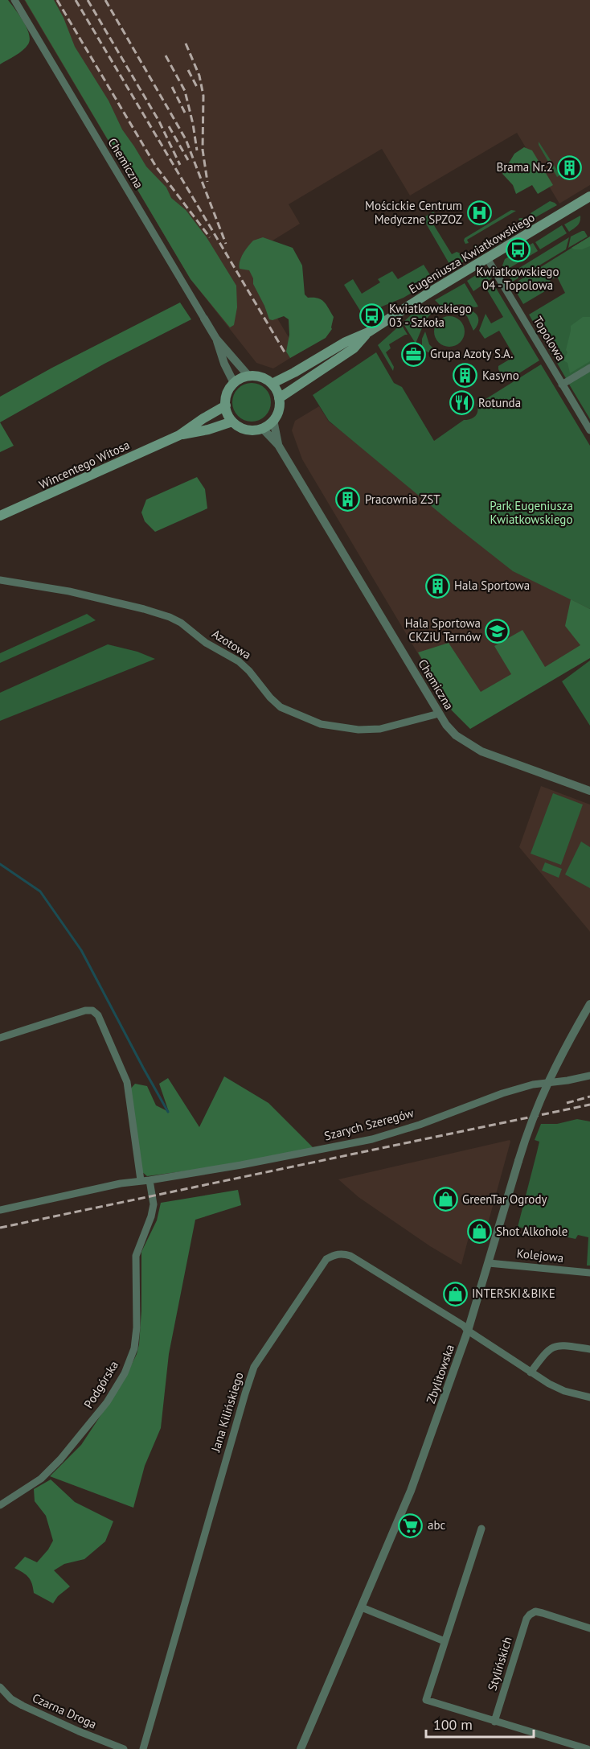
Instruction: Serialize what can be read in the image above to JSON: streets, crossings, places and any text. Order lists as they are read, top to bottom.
{
  "streets": {
    "main road": ["Eugeniusza Kwiatkowskiego", "Wincentego Witosa"],
    "street": [
      "Chemiczna",
      "Topolowa",
      "Azotowa",
      "Szarych Szeregów",
      "Kolejowa",
      "Zbylitowska",
      "Podgórska",
      "Jana Kilińskiego",
      "Stylińskich",
      "Czarna Droga"
    ]
  },
  "crossings": [
    ["Chemiczna", "Eugeniusza Kwiatkowskiego"],
    ["Chemiczna", "Wincentego Witosa"],
    ["Chemiczna", "Azotowa"],
    ["Eugeniusza Kwiatkowskiego", "Topolowa"],
    ["Eugeniusza Kwiatkowskiego", "Wincentego Witosa"],
    ["Szarych Szeregów", "Podgórska"],
    ["Kolejowa", "Zbylitowska"],
    ["Zbylitowska", "Jana Kilińskiego"]
  ],
  "parks": ["Park Eugeniusza Kwiatkowskiego"],
  "places": {
    "building": [
      "Brama Nr.2",
      "Kasyno",
      "Pracownia ZST",
      "Hala Sportowa"
    ],
    "hospital": ["Mościckie Centrum Medyczne SPZOZ"],
    "bus stop": ["Kwiatkowskiego 04 - Topolowa", "Kwiatkowskiego 03 - Szkoła"],
    "office": ["Grupa Azoty S.A."],
    "restaurant": ["Rotunda"],
    "school or university": ["Hala Sportowa CKZiU Tarnów"],
    "shop": ["GreenTar Ogrody", "Shot Alkohole", "INTERSKI&BIKE"],
    "supermarket": ["abc"]
  },
  "scale_bar": "100 m"
}
